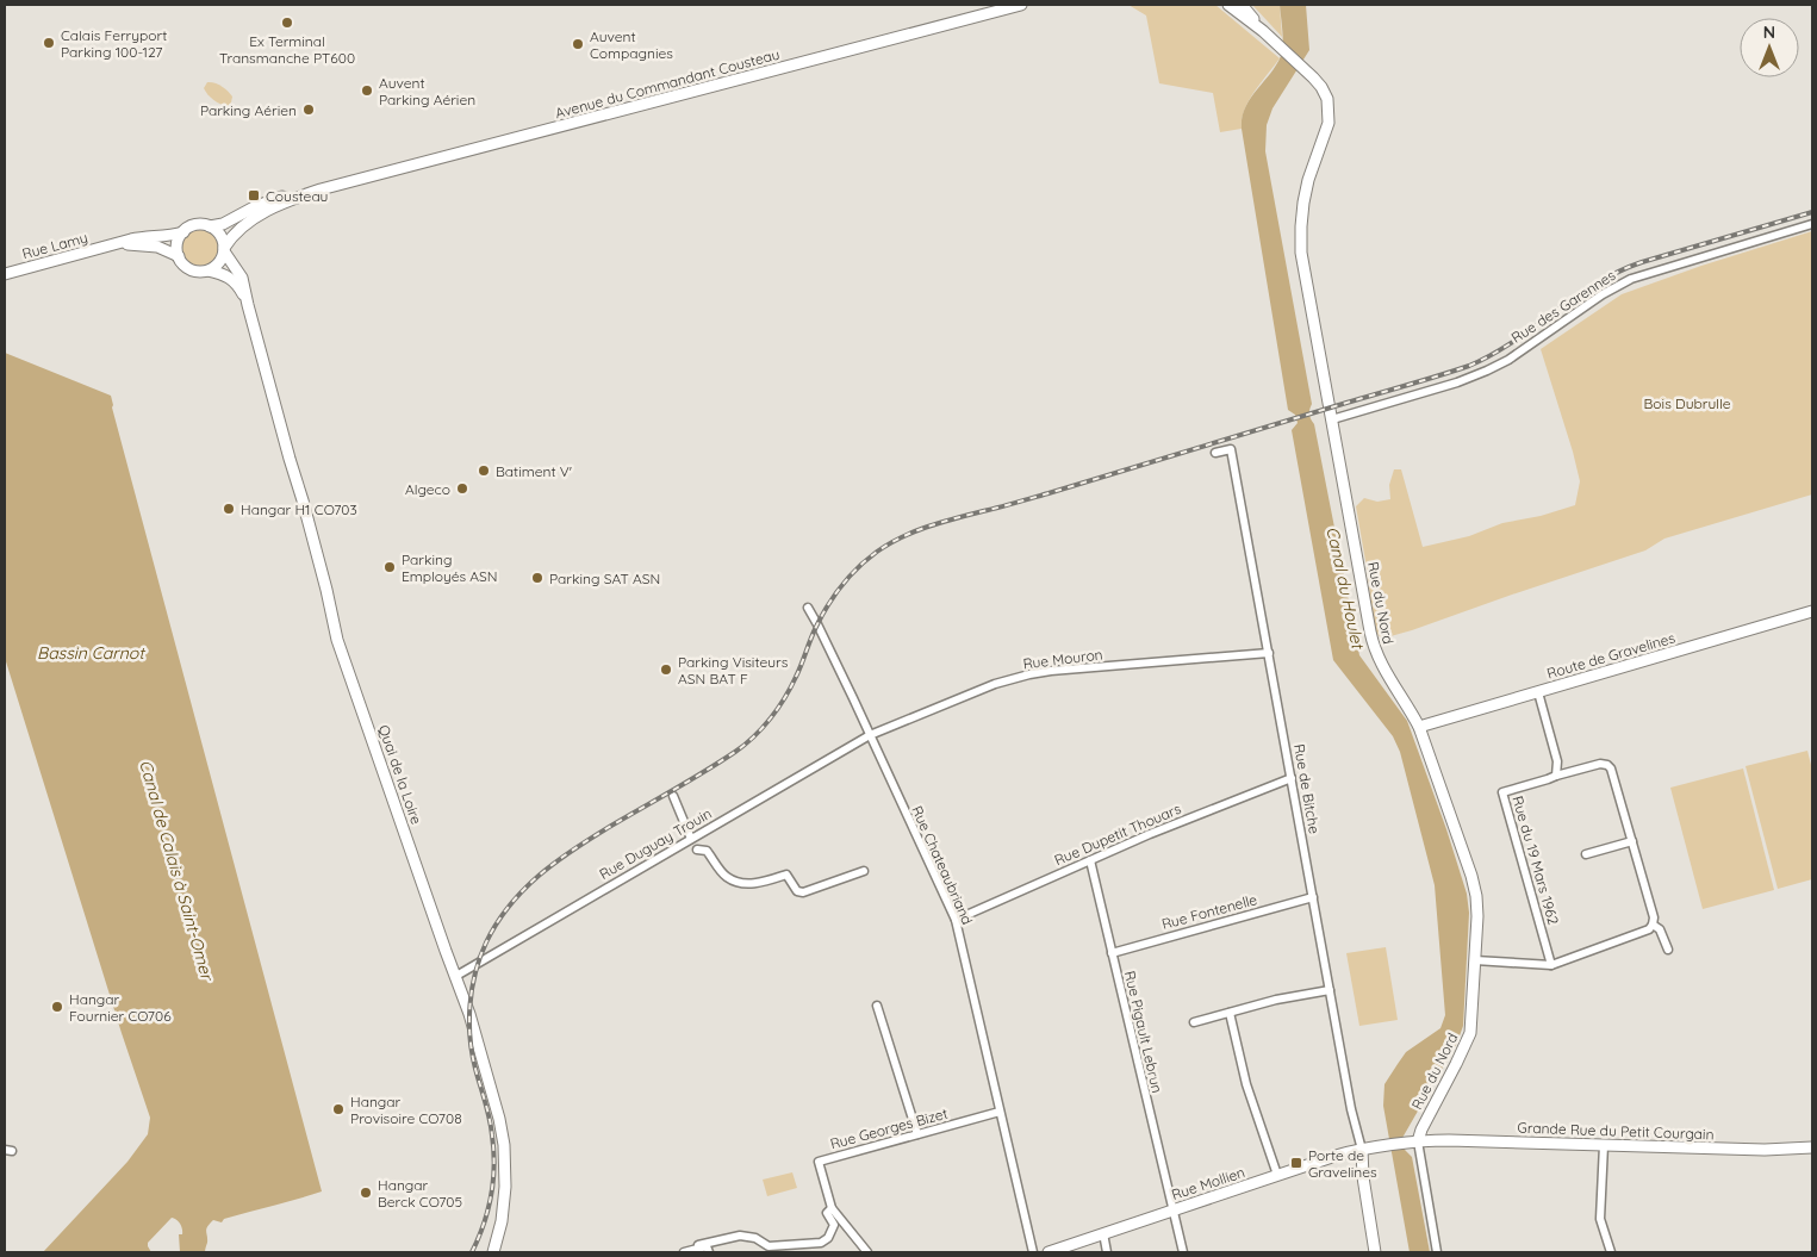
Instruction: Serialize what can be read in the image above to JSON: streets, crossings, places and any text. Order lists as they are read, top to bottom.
{
  "streets": {
    "street": [
      "Avenue du Commandant Cousteau",
      "Rue Lamy",
      "Rue des Garennes",
      "Rue du Nord",
      "Route de Gravelines",
      "Rue Mouron",
      "Quai de la Loire",
      "Rue de Bitche",
      "Rue Dupetit Thouars",
      "Rue Duguay Trouin",
      "Rue du 19 Mars 1962",
      "Rue Chateaubriand",
      "Rue Fontenelle",
      "Rue Pigault Lebrun",
      "Rue Georges Bizet",
      "Grande Rue du Petit Courgain",
      "Rue Mollien"
    ]
  },
  "crossings": [
    ["Avenue du Commandant Cousteau", "Rue Lamy"],
    ["Avenue du Commandant Cousteau", "Quai de la Loire"],
    ["Rue Lamy", "Quai de la Loire"],
    ["Rue des Garennes", "Rue du Nord"],
    ["Rue du Nord", "Route de Gravelines"],
    ["Rue du Nord", "Grande Rue du Petit Courgain"],
    ["Rue Mouron", "Rue de Bitche"],
    ["Rue Mouron", "Rue Duguay Trouin"],
    ["Rue Mouron", "Rue Chateaubriand"],
    ["Quai de la Loire", "Rue Duguay Trouin"],
    ["Rue de Bitche", "Rue Dupetit Thouars"],
    ["Rue de Bitche", "Rue Fontenelle"],
    ["Rue de Bitche", "Rue Mollien"],
    ["Rue Dupetit Thouars", "Rue Chateaubriand"],
    ["Rue Dupetit Thouars", "Rue Pigault Lebrun"],
    ["Rue Duguay Trouin", "Rue Chateaubriand"],
    ["Rue Chateaubriand", "Rue Georges Bizet"],
    ["Rue Fontenelle", "Rue Pigault Lebrun"],
    ["Rue Pigault Lebrun", "Rue Mollien"],
    ["Grande Rue du Petit Courgain", "Rue Mollien"]
  ],
  "water": ["Canal du Houlet", "Bassin Carnot", "Canal de Calais à Saint-Omer"],
  "parks": ["Bois Dubrulle"],
  "places": {
    "other": [
      "Ex Terminal Transmanche PT600",
      "Calais Ferryport Parking 100-127",
      "Auvent Compagnies",
      "Auvent Parking Aérien",
      "Parking Aérien",
      "Batiment V'",
      "Algeco",
      "Hangar H1 CO703",
      "Parking Employés ASN",
      "Parking SAT ASN",
      "Parking Visiteurs ASN BAT F",
      "Hangar Fournier CO706",
      "Hangar Provisoire CO708",
      "Hangar Berck CO705"
    ],
    "transit": ["Cousteau", "Porte de Gravelines"]
  },
  "north": "top"
}
